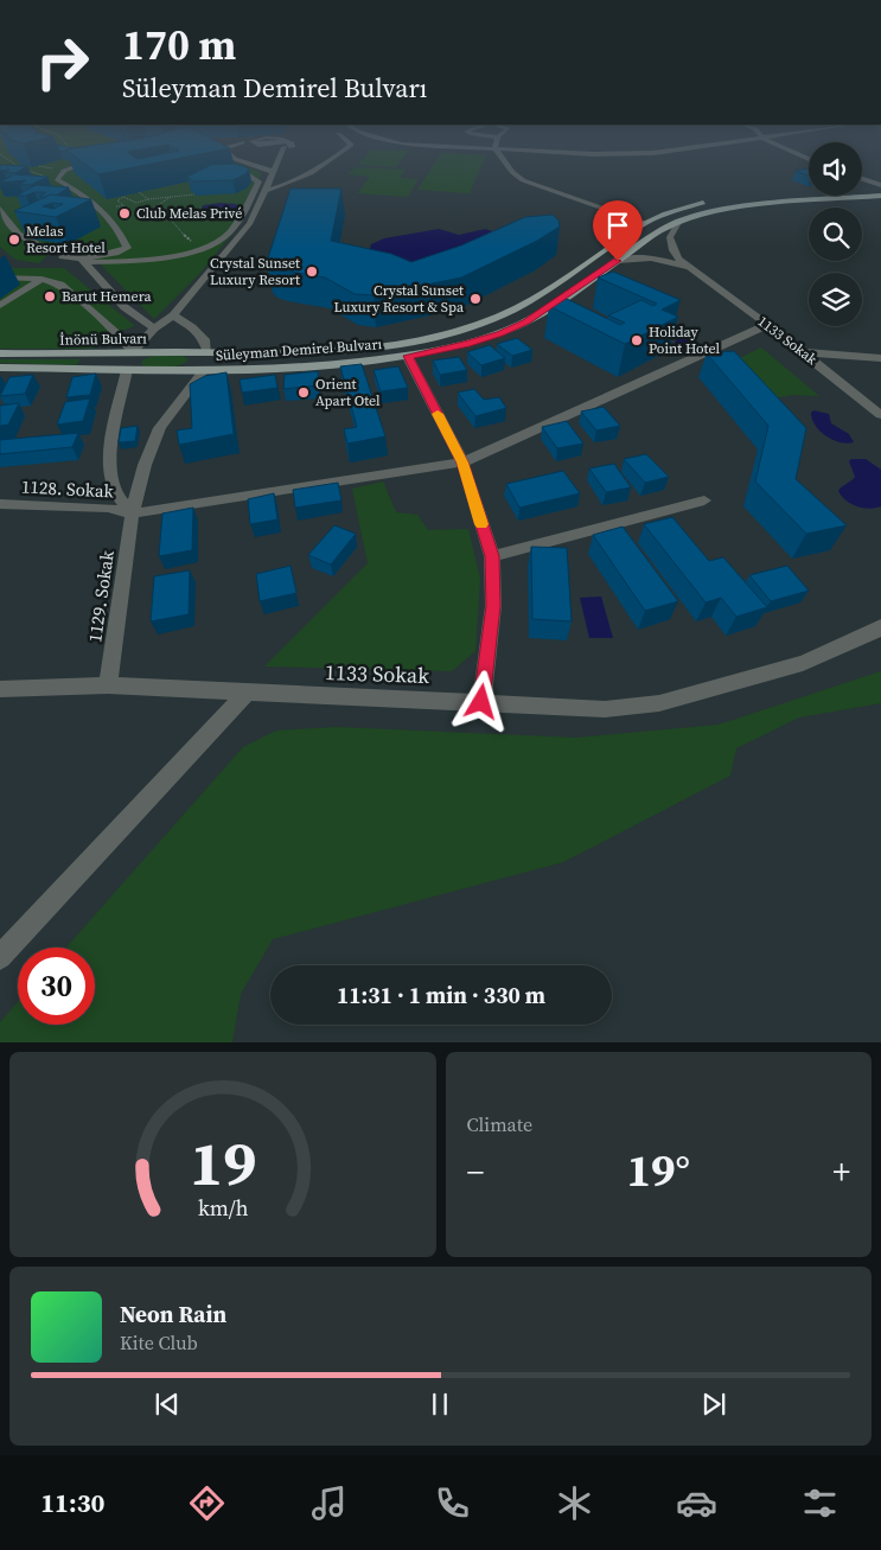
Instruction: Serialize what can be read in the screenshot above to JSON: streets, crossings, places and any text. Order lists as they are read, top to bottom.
{
  "streets": {
    "main road": ["İnönü Bulvarı", "Süleyman Demirel Bulvarı"],
    "street": ["1133 Sokak", "1128. Sokak", "1129. Sokak"]
  },
  "crossings": [
    ["İnönü Bulvarı", "Süleyman Demirel Bulvarı"],
    ["1133 Sokak", "1129. Sokak"],
    ["Süleyman Demirel Bulvarı", "1129. Sokak"],
    ["1128. Sokak", "1129. Sokak"]
  ],
  "places": [
    "Club Melas Privé",
    "Melas Resort Hotel",
    "Crystal Sunset Luxury Resort",
    "Barut Hemera",
    "Crystal Sunset Luxury Resort & Spa",
    "Holiday Point Hotel",
    "Orient Apart Otel"
  ],
  "page": {
    "turn": ["170 m", "Süleyman Demirel Bulvarı"],
    "limit": "30",
    "trip": "11:31 · 1 min · 330 m",
    "tile": "Climate",
    "heat": ["−", "19°", "+"],
    "song": ["Neon Rain", "Kite Club"],
    "tabs": "11:30",
    "gauge": ["19", "km/h"]
  }
}
